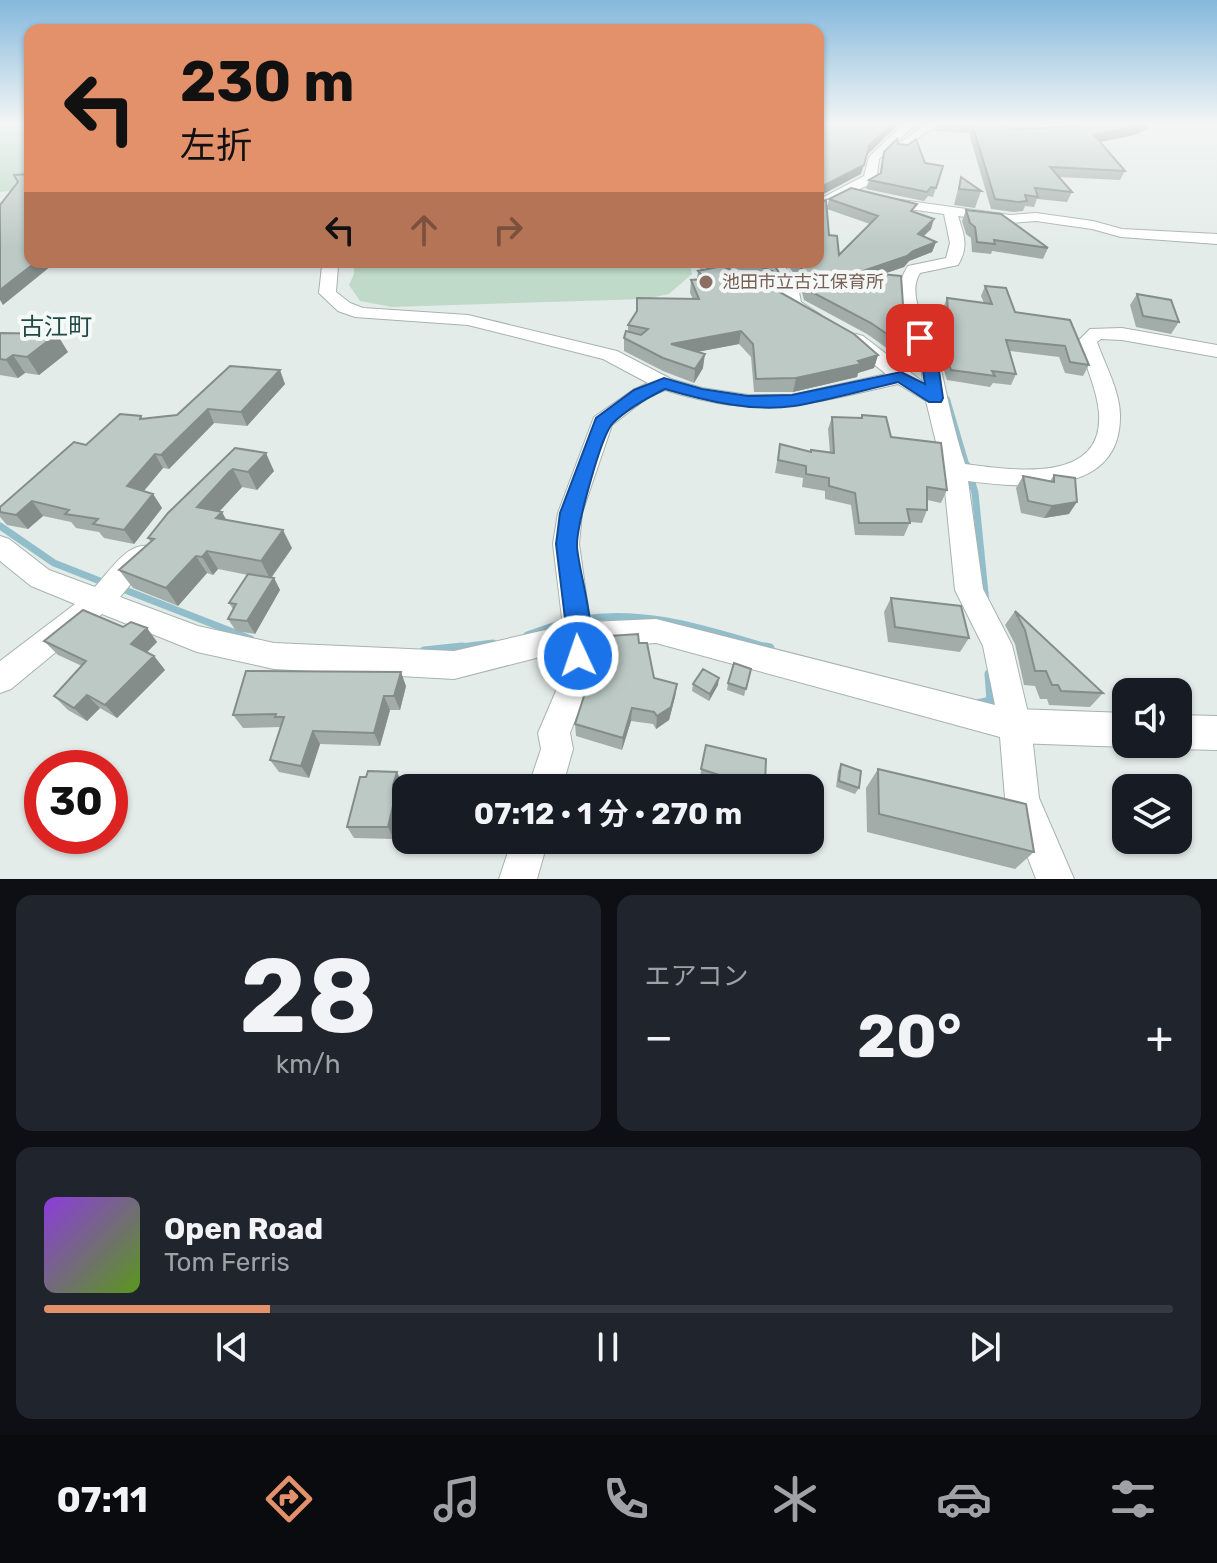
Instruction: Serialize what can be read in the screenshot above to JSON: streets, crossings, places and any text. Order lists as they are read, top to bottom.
{
  "districts": ["古江町"],
  "places": ["池田市立古江保育所"],
  "page": {
    "turn": ["230 m", "左折"],
    "limit": "30",
    "trip": "07:12 · 1 分 · 270 m",
    "tile": [
      ["28", "km/h"],
      "エアコン"
    ],
    "heat": ["−", "20°", "+"],
    "song": ["Open Road", "Tom Ferris"],
    "tabs": "07:11"
  }
}
